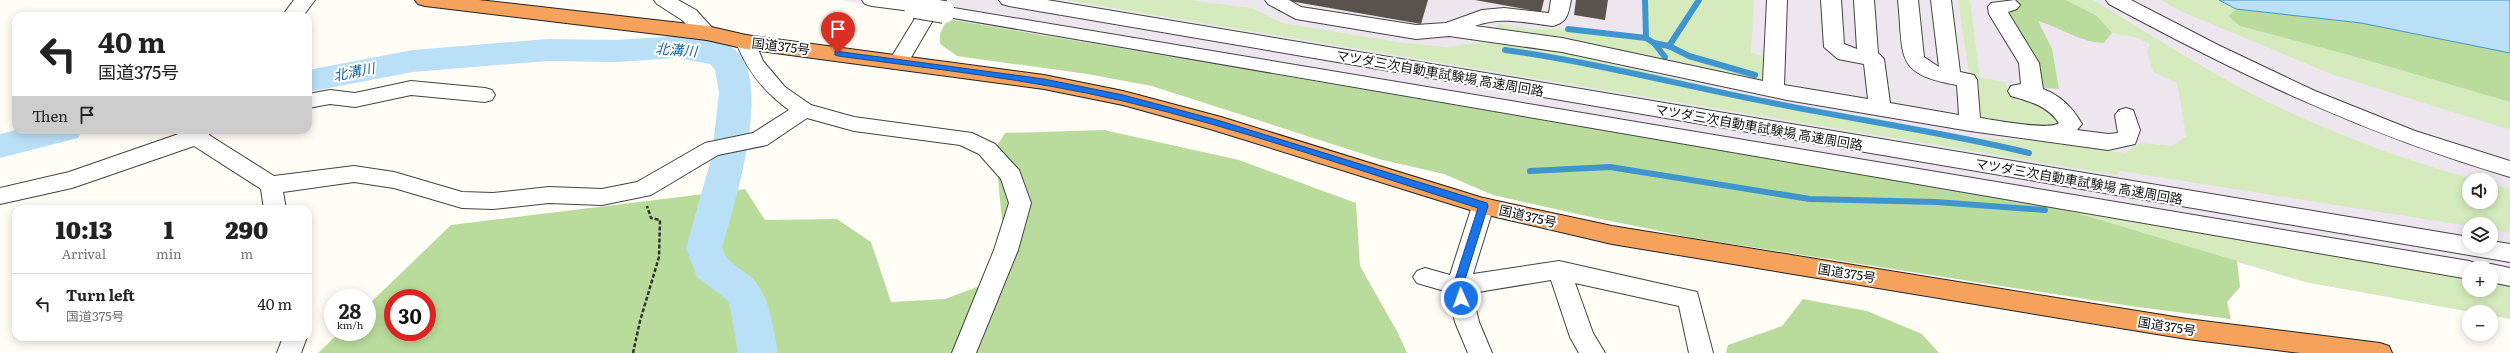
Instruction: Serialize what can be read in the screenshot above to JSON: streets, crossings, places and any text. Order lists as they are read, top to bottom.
{
  "streets": {
    "highway": ["国道375号"],
    "street": ["マツダ三次自動車試験場 高速周回路"]
  },
  "water": ["北溝川"],
  "page": {
    "turn": ["40 m", "国道375号"],
    "then": "Then",
    "map_buttons": ["+", "−"],
    "eta": [
      "10:13",
      "Arrival",
      "1",
      "min",
      "290",
      "m"
    ],
    "list": [
      {
        "name": "Turn left",
        "note": "国道375号",
        "value": "40 m"
      }
    ],
    "speed": "28 km/h",
    "limit": "30"
  }
}
